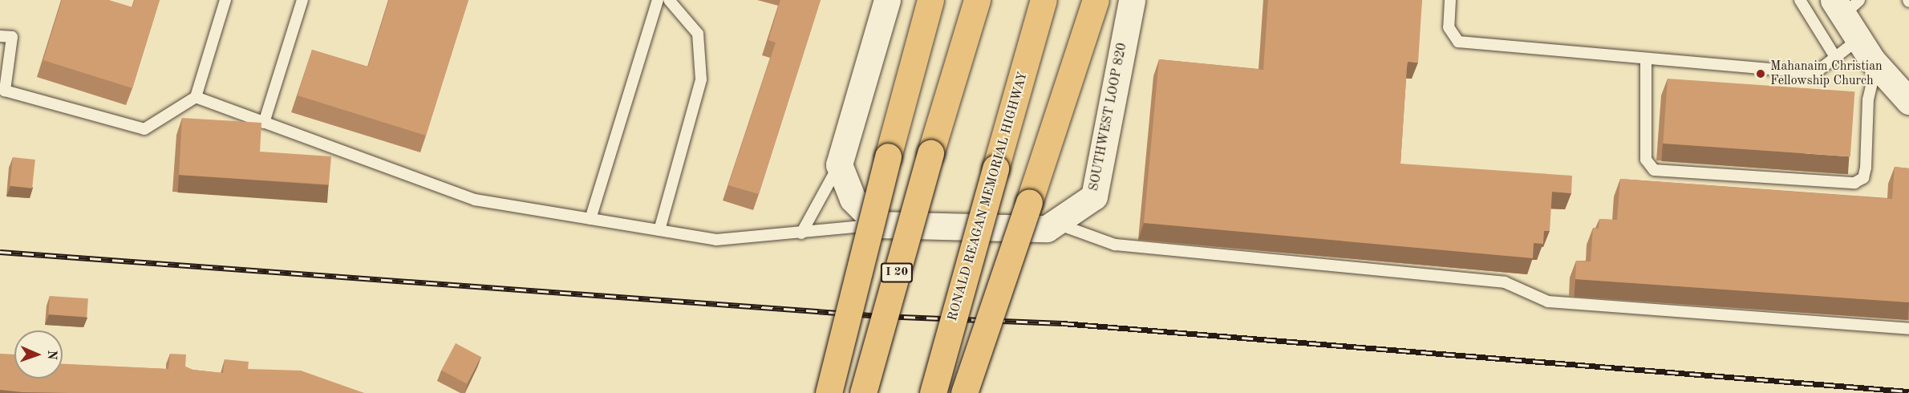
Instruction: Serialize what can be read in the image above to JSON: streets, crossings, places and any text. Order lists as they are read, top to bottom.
{
  "streets": {
    "highway": ["RONALD REAGAN MEMORIAL HIGHWAY", "I 20"],
    "main road": ["SOUTHWEST LOOP 820"]
  },
  "places": ["Mahanaim Christian Fellowship Church"],
  "north": "right"
}
